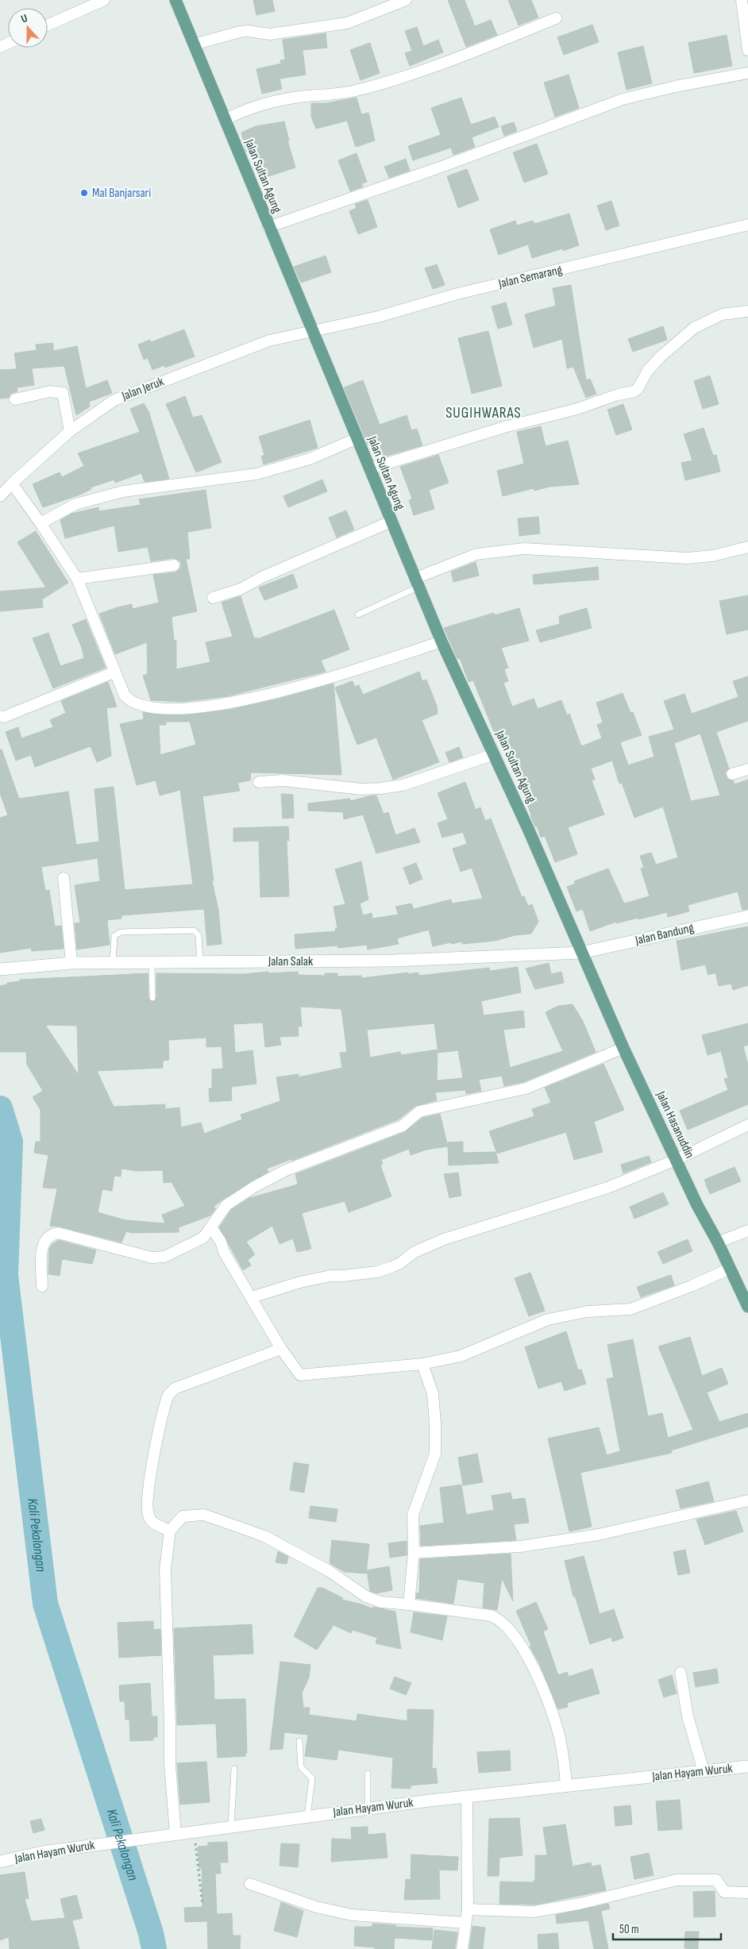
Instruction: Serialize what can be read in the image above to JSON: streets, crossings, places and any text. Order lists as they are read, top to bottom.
{
  "streets": {
    "main road": [
      "Jalan Sultan Agung",
      "Jalan Bandung",
      "Jalan Salak",
      "Jalan Hasanuddin",
      "Jalan Hayam Wuruk"
    ],
    "street": ["Jalan Semarang", "Jalan Jeruk"]
  },
  "crossings": [
    ["Jalan Sultan Agung", "Jalan Semarang"],
    ["Jalan Sultan Agung", "Jalan Jeruk"],
    ["Jalan Sultan Agung", "Jalan Bandung"],
    ["Jalan Sultan Agung", "Jalan Salak"],
    ["Jalan Sultan Agung", "Jalan Hasanuddin"],
    ["Jalan Semarang", "Jalan Jeruk"],
    ["Jalan Bandung", "Jalan Salak"],
    ["Jalan Bandung", "Jalan Hasanuddin"],
    ["Jalan Salak", "Jalan Hasanuddin"]
  ],
  "districts": ["SUGIHWARAS"],
  "water": ["Kali Pekalongan"],
  "places": ["Mal Banjarsari"],
  "scale_bar": "50 m",
  "north": "top"
}
